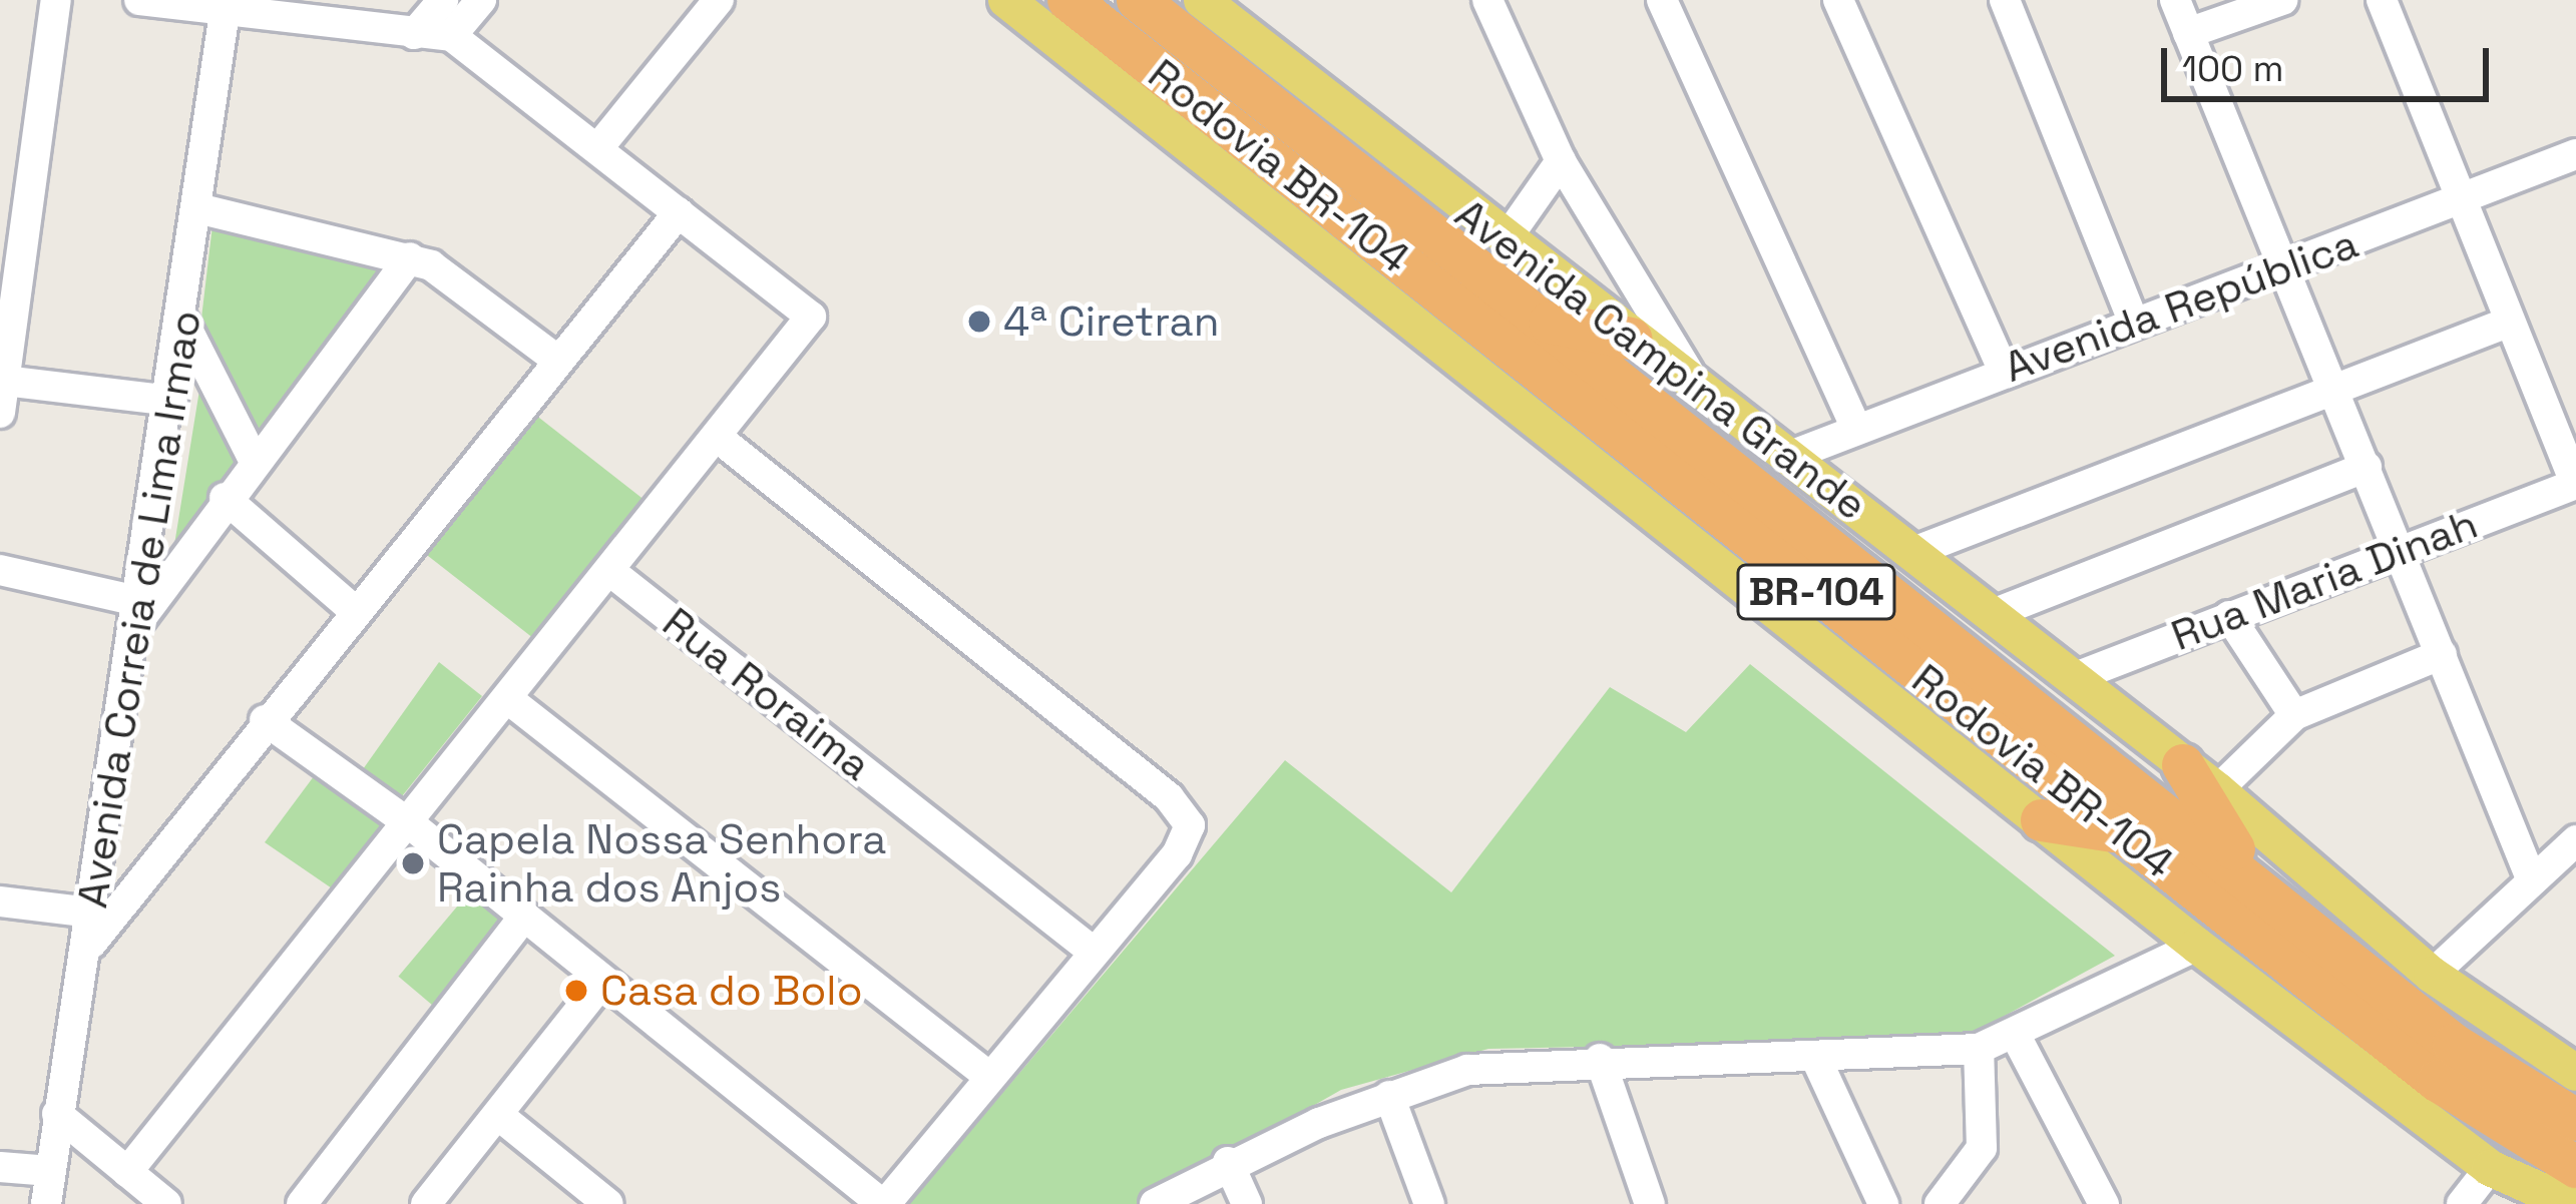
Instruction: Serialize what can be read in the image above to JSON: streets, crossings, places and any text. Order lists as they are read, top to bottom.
{
  "streets": {
    "highway": ["Rodovia BR-104", "BR-104"],
    "main road": ["Avenida Campina Grande"],
    "street": [
      "Avenida República",
      "Rua Maria Dinah",
      "Avenida Correia de Lima Irmao",
      "Rua Roraima"
    ]
  },
  "crossings": [
    ["Avenida República", "Avenida Campina Grande"],
    ["Avenida Campina Grande", "Rua Maria Dinah"]
  ],
  "places": ["4ª Ciretran", "Capela Nossa Senhora Rainha dos Anjos", "Casa do Bolo"],
  "scale_bar": "100 m"
}
